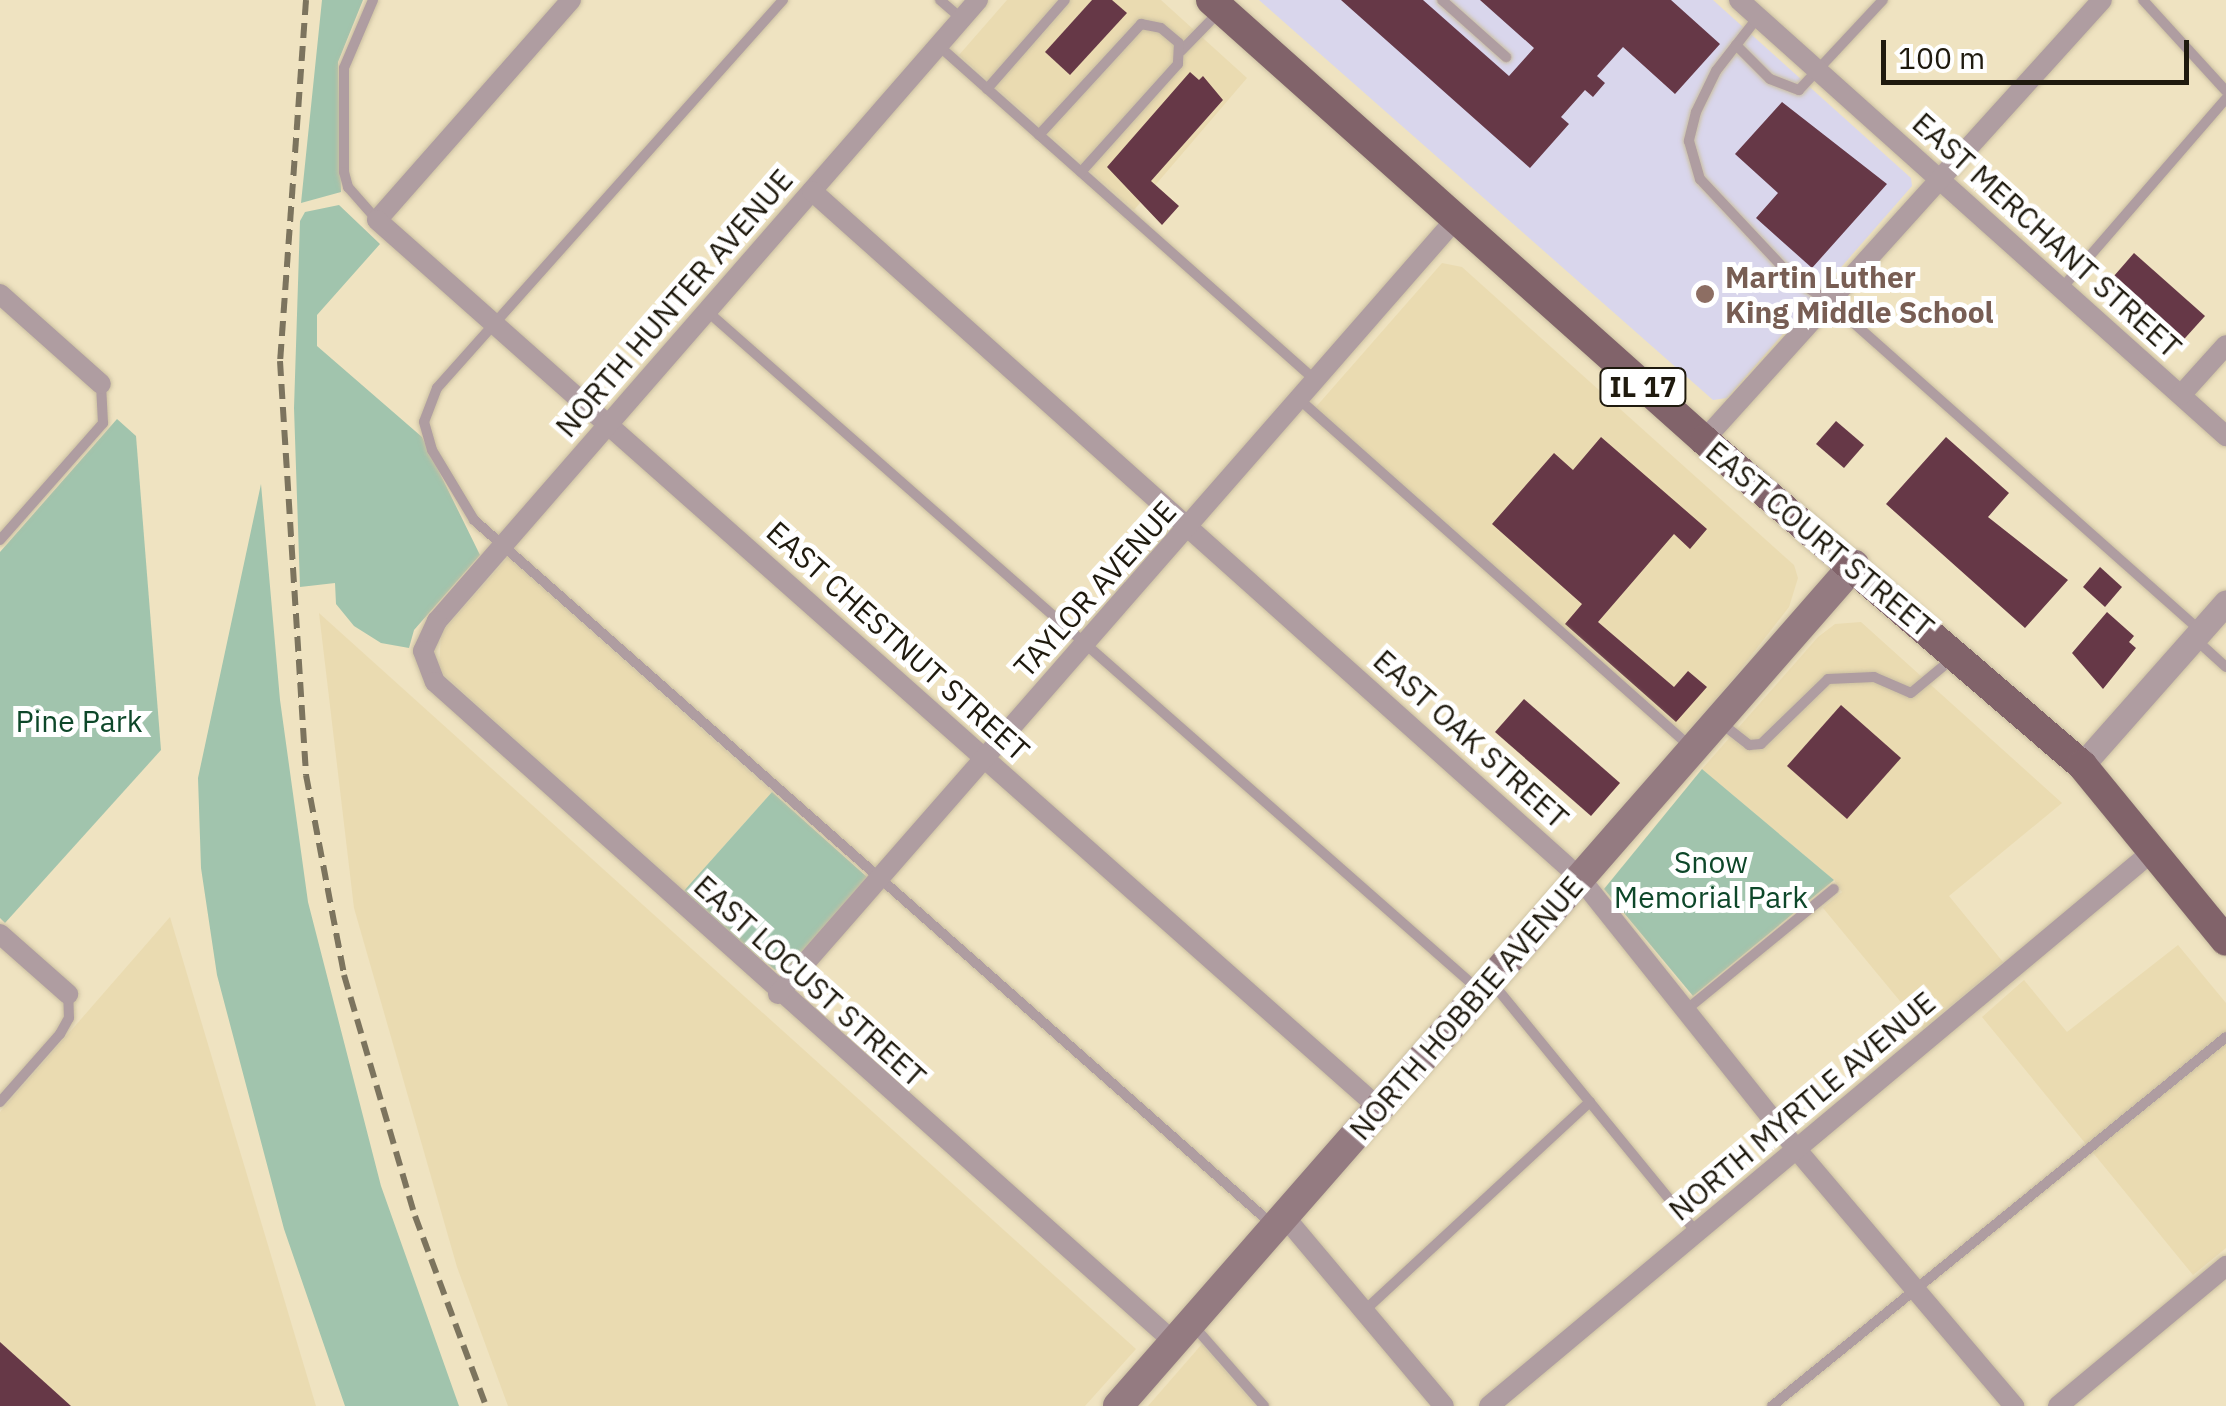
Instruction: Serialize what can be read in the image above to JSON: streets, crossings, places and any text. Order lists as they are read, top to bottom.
{
  "streets": {
    "main road": ["IL 17", "EAST COURT STREET", "NORTH HOBBIE AVENUE"],
    "street": [
      "EAST MERCHANT STREET",
      "NORTH HUNTER AVENUE",
      "TAYLOR AVENUE",
      "EAST CHESTNUT STREET",
      "EAST OAK STREET",
      "EAST LOCUST STREET",
      "NORTH MYRTLE AVENUE"
    ]
  },
  "crossings": [
    ["NORTH HUNTER AVENUE", "EAST CHESTNUT STREET"],
    ["NORTH HUNTER AVENUE", "EAST OAK STREET"],
    ["NORTH HUNTER AVENUE", "EAST LOCUST STREET"],
    ["EAST COURT STREET", "TAYLOR AVENUE"],
    ["EAST COURT STREET", "NORTH HOBBIE AVENUE"],
    ["EAST COURT STREET", "NORTH MYRTLE AVENUE"],
    ["TAYLOR AVENUE", "EAST CHESTNUT STREET"],
    ["TAYLOR AVENUE", "EAST OAK STREET"],
    ["TAYLOR AVENUE", "EAST LOCUST STREET"],
    ["EAST CHESTNUT STREET", "NORTH HOBBIE AVENUE"],
    ["EAST OAK STREET", "NORTH HOBBIE AVENUE"],
    ["EAST OAK STREET", "NORTH MYRTLE AVENUE"],
    ["EAST LOCUST STREET", "NORTH HOBBIE AVENUE"]
  ],
  "parks": ["Pine Park", "Snow Memorial Park"],
  "places": ["Martin Luther King Middle School"],
  "scale_bar": "100 m"
}
